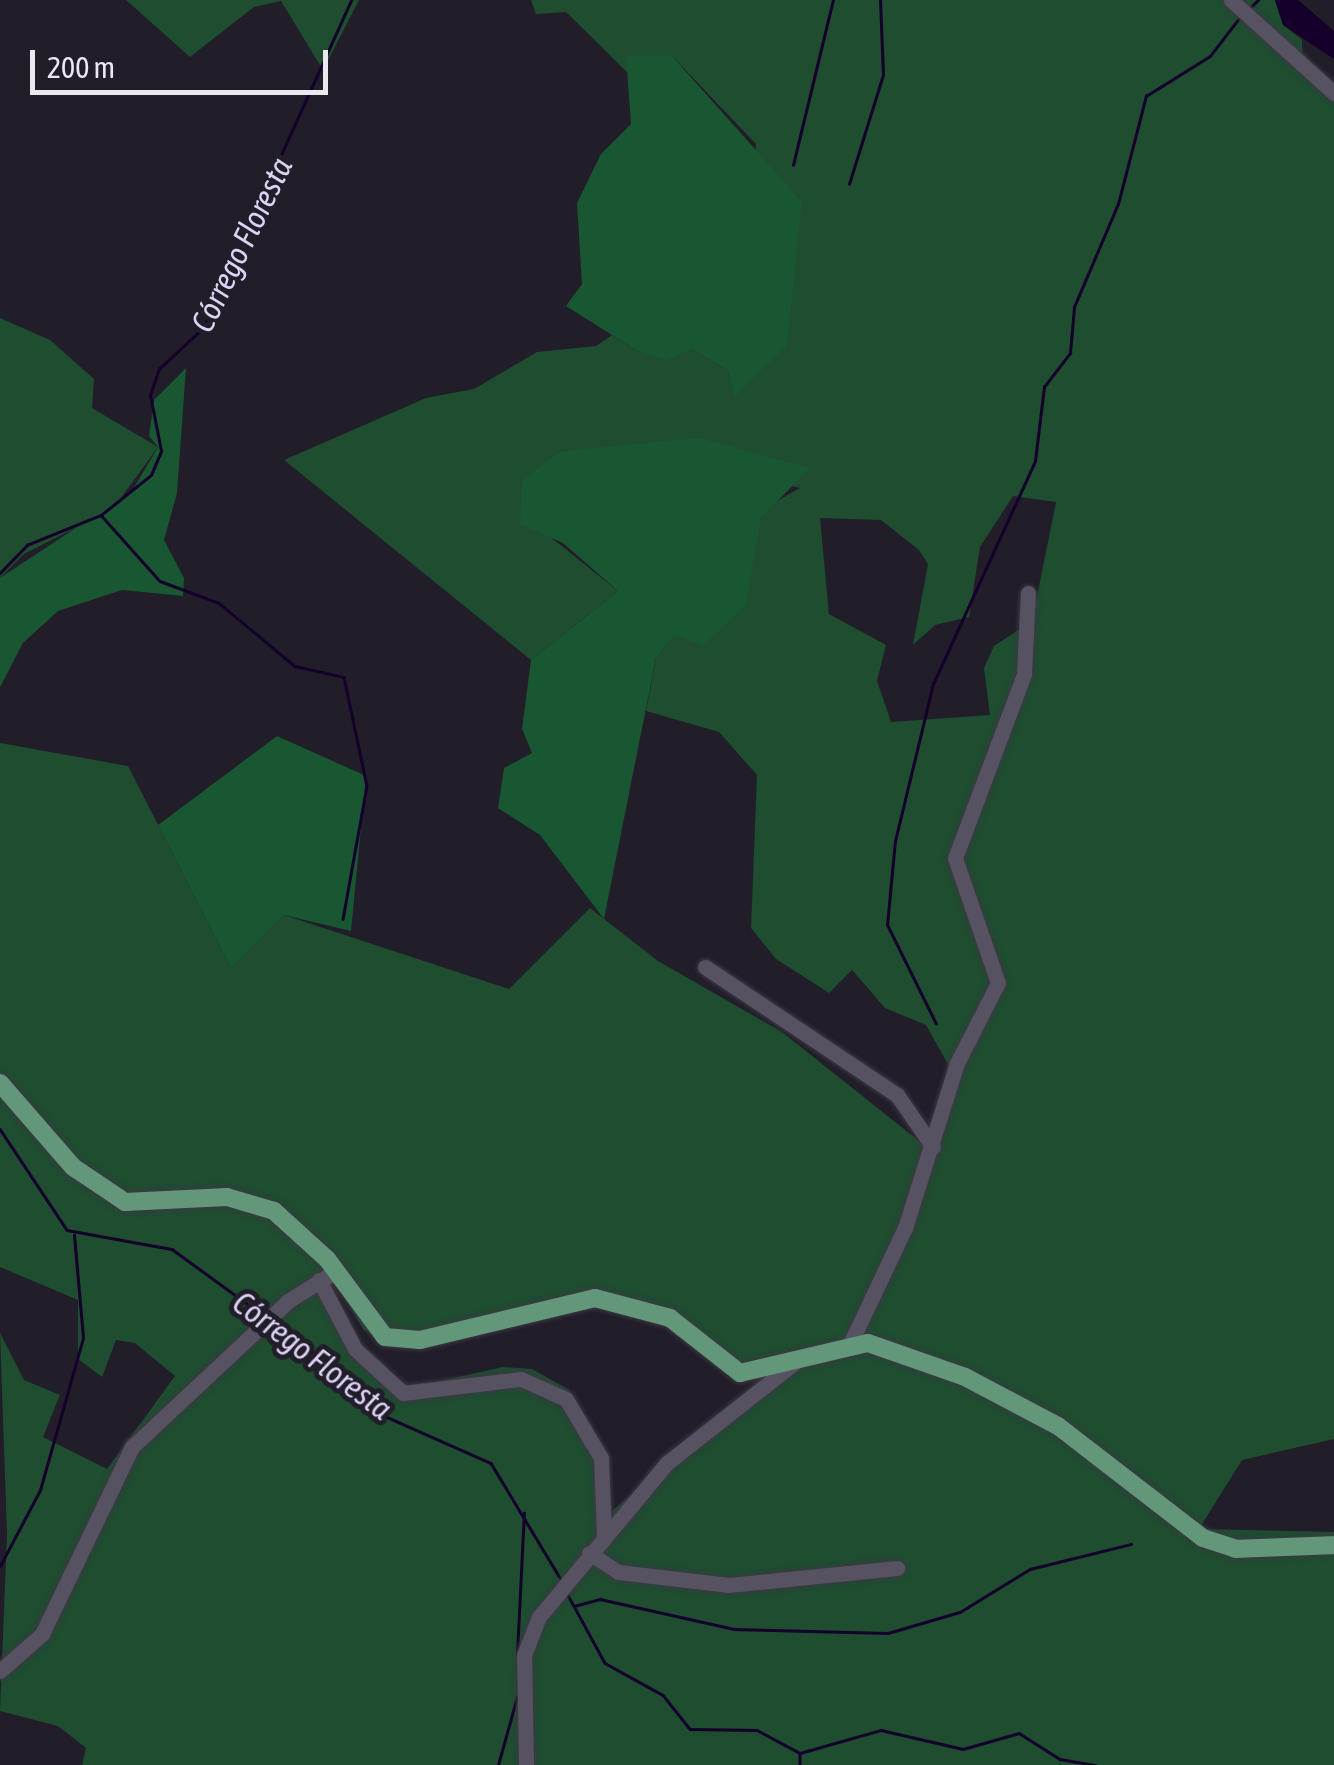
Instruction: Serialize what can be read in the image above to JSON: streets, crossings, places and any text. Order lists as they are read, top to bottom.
{
  "water": ["Córrego Floresta"],
  "scale_bar": "200 m"
}
